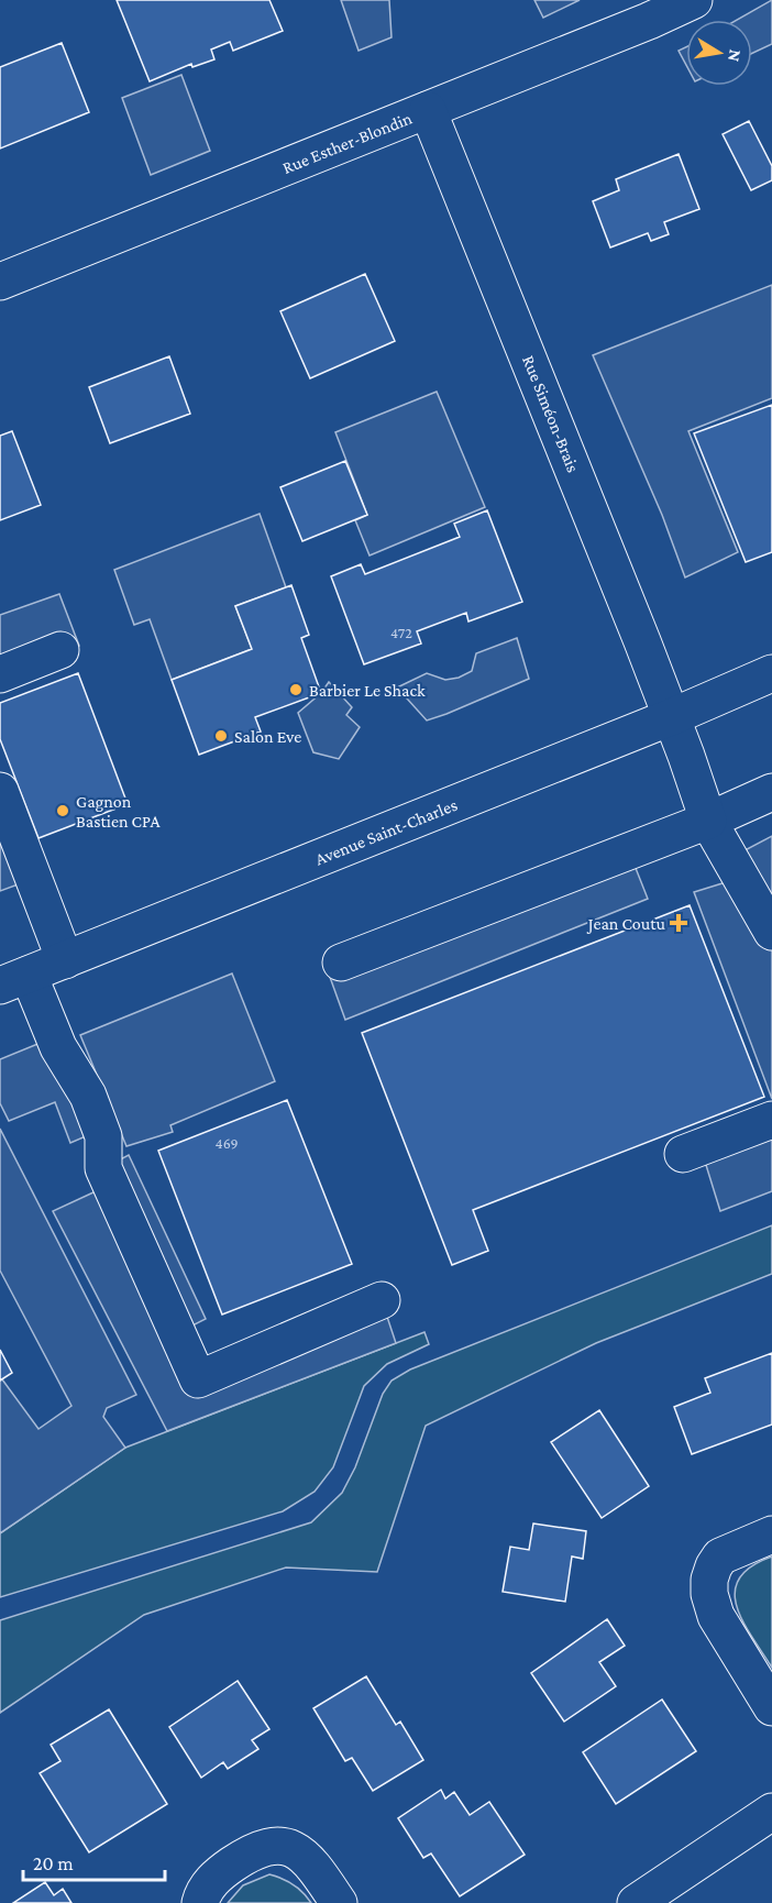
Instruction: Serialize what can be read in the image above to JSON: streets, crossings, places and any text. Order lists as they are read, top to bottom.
{
  "streets": {
    "street": ["Rue Esther-Blondin", "Rue Siméon-Brais", "Avenue Saint-Charles"]
  },
  "crossings": [
    ["Rue Esther-Blondin", "Rue Siméon-Brais"],
    ["Rue Siméon-Brais", "Avenue Saint-Charles"]
  ],
  "places": {
    "other": ["Barbier Le Shack", "Salon Eve", "Gagnon Bastien CPA"],
    "health": ["Jean Coutu"]
  },
  "house_numbers": ["472", "469"],
  "scale_bar": "20 m",
  "north": "right"
}
